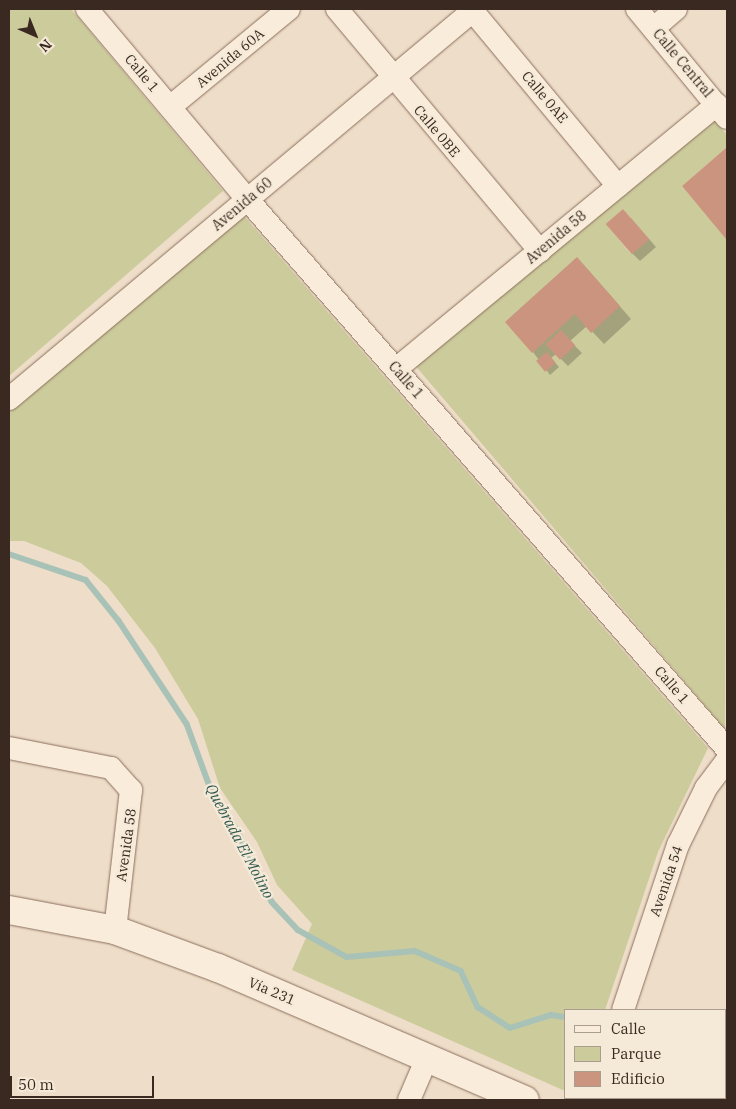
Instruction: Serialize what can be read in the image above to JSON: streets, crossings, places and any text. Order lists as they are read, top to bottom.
{
  "streets": {
    "main road": ["Vía 231"],
    "street": [
      "Avenida 60A",
      "Calle Central",
      "Calle 1",
      "Calle 0AE",
      "Calle 0BE",
      "Avenida 60",
      "Avenida 58",
      "Avenida 54"
    ]
  },
  "crossings": [
    ["Avenida 60A", "Calle 1"],
    ["Calle Central", "Avenida 58"],
    ["Calle 1", "Avenida 60"],
    ["Calle 1", "Avenida 58"],
    ["Calle 0AE", "Avenida 60"],
    ["Calle 0AE", "Avenida 58"],
    ["Calle 0BE", "Avenida 60"],
    ["Calle 0BE", "Avenida 58"],
    ["Avenida 58", "Vía 231"]
  ],
  "water": ["Quebrada El Molino"],
  "legend": ["Calle", "Parque", "Edificio"],
  "scale_bar": "50 m",
  "north": "bottom right"
}
